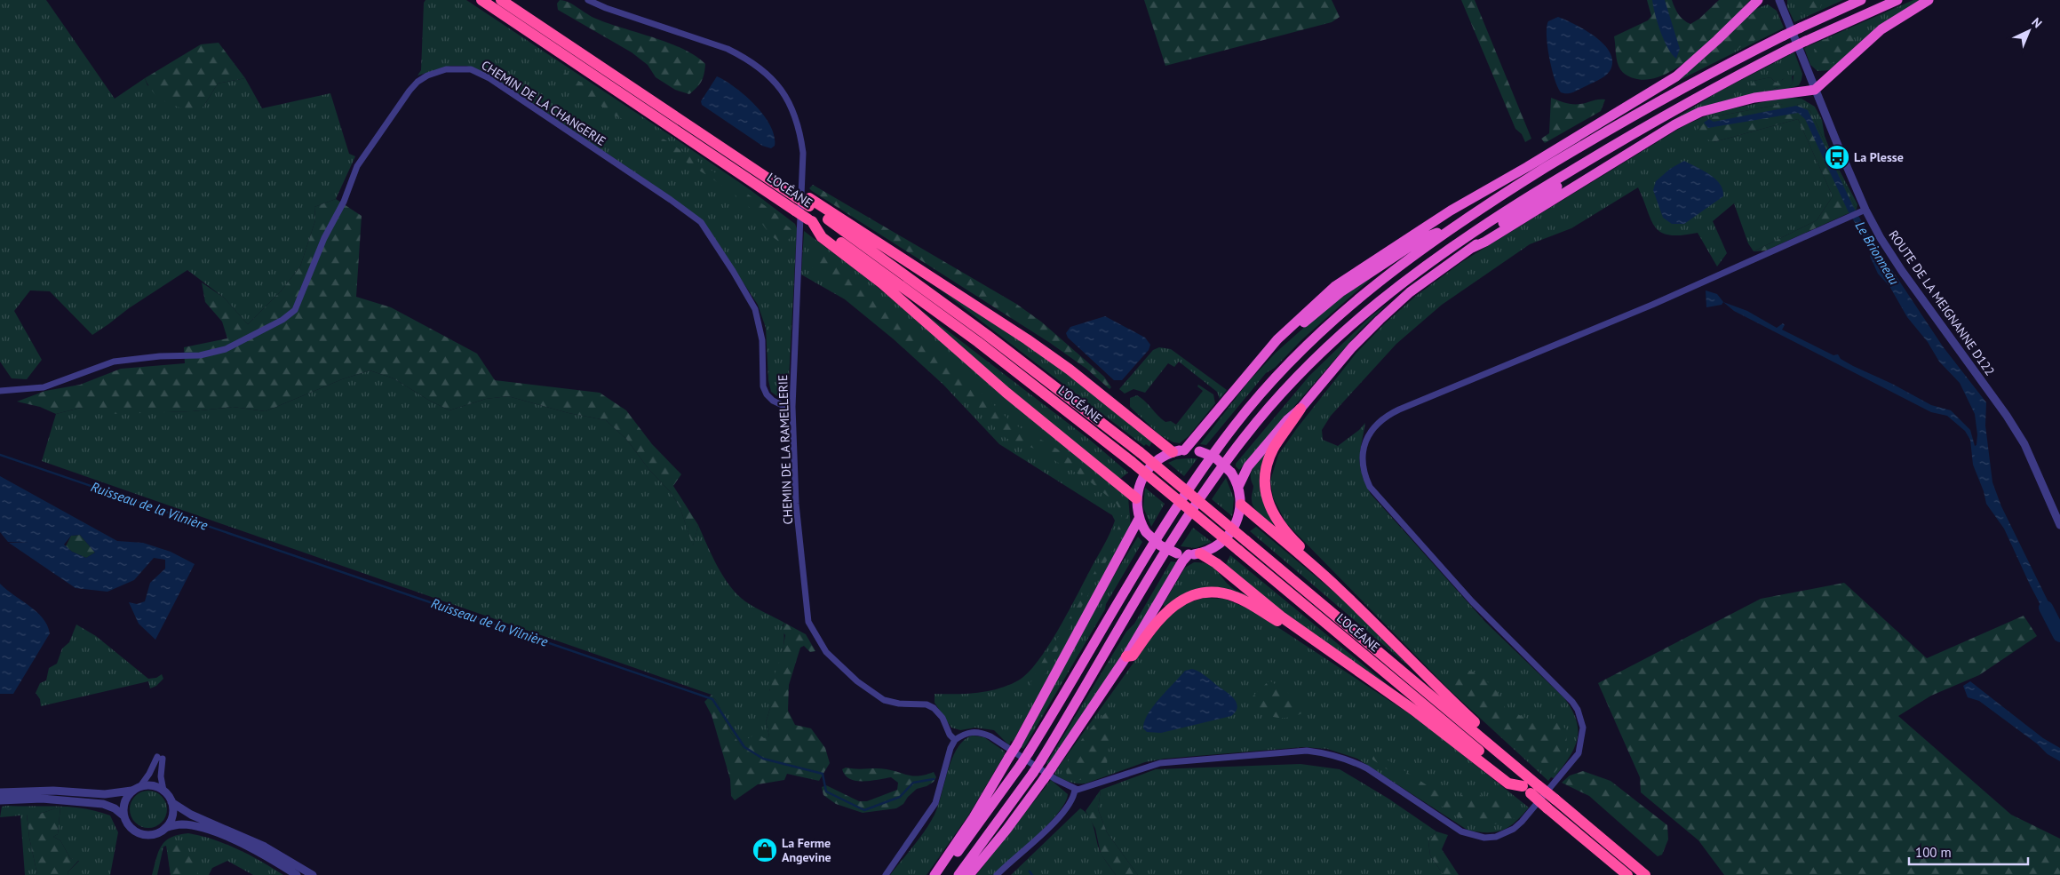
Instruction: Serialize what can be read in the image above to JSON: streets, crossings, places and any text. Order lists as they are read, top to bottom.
{
  "streets": {
    "highway": ["L’OCÉANE"],
    "street": ["CHEMIN DE LA CHANGERIE", "ROUTE DE LA MEIGNANNE D122", "CHEMIN DE LA RAMELLERIE"]
  },
  "crossings": [
    ["CHEMIN DE LA CHANGERIE", "CHEMIN DE LA RAMELLERIE"]
  ],
  "water": ["Le Brionneau", "Ruisseau de la Vilnière"],
  "places": {
    "bus stop": ["La Plesse"],
    "shop": ["La Ferme Angevine"]
  },
  "scale_bar": "100 m",
  "north": "top right"
}
